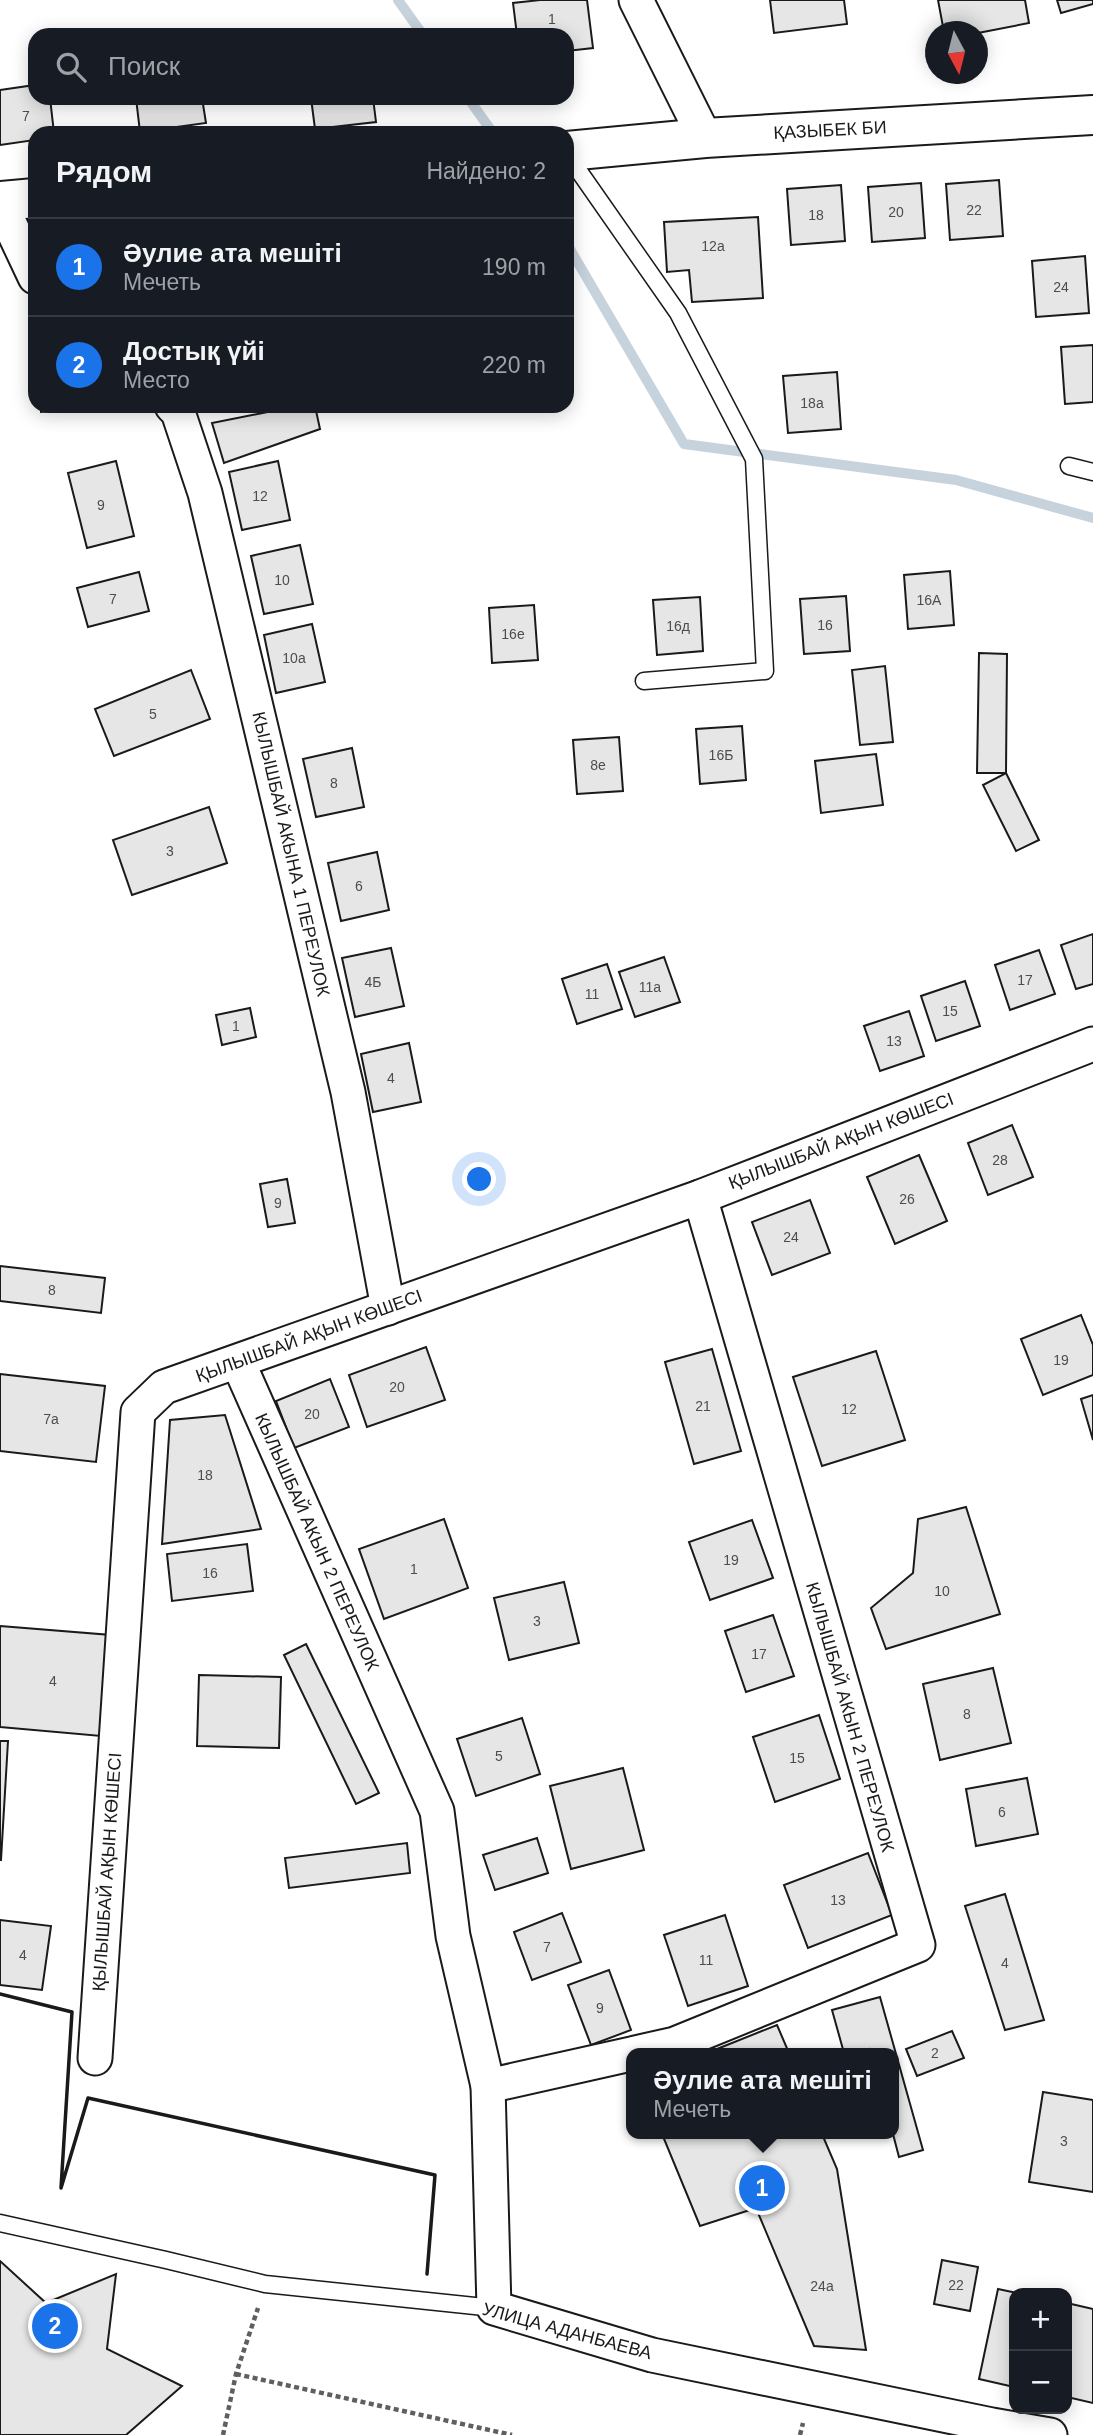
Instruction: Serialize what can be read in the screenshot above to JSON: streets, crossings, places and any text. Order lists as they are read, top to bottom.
{
  "streets": {
    "street": [
      "ҚАЗЫБЕК БИ",
      "КЫЛЫШБАЙ АКЫНА 1 ПЕРЕУЛОК",
      "ҚЫЛЫШБАЙ АҚЫН КӨШЕСІ",
      "КЫЛЫШБАЙ АКЫН 2 ПЕРЕУЛОК",
      "УЛИЦА АДАНБАЕВА"
    ]
  },
  "crossings": [
    ["КЫЛЫШБАЙ АКЫНА 1 ПЕРЕУЛОК", "ҚЫЛЫШБАЙ АҚЫН КӨШЕСІ"],
    ["ҚЫЛЫШБАЙ АҚЫН КӨШЕСІ", "КЫЛЫШБАЙ АКЫН 2 ПЕРЕУЛОК"],
    ["КЫЛЫШБАЙ АКЫН 2 ПЕРЕУЛОК", "УЛИЦА АДАНБАЕВА"]
  ],
  "house_numbers": [
    "1",
    "7",
    "22",
    "20",
    "18",
    "12а",
    "24",
    "18а",
    "12",
    "9",
    "10",
    "7",
    "16А",
    "16",
    "16д",
    "16е",
    "10а",
    "5",
    "16Б",
    "8е",
    "8",
    "3",
    "6",
    "17",
    "4Б",
    "11а",
    "11",
    "15",
    "1",
    "13",
    "4",
    "28",
    "26",
    "9",
    "24",
    "8",
    "19",
    "20",
    "21",
    "12",
    "20",
    "7а",
    "18",
    "19",
    "1",
    "16",
    "10",
    "3",
    "17",
    "4",
    "8",
    "5",
    "15",
    "6",
    "13",
    "7",
    "4",
    "11",
    "4",
    "9",
    "2",
    "3",
    "22",
    "24а"
  ],
  "north": "bottom",
  "page": {
    "search": "Поиск",
    "heading": ["Рядом", "Найдено: 2"],
    "list": [
      {
        "mark": "1",
        "name": "Әулие ата мешіті",
        "note": "Мечеть",
        "value": "190 m"
      },
      {
        "mark": "2",
        "name": "Достық үйі",
        "note": "Место",
        "value": "220 m"
      }
    ],
    "popup": ["Әулие ата мешіті", "Мечеть"],
    "pins": ["1", "2"],
    "map_buttons": ["+", "−"]
  }
}
